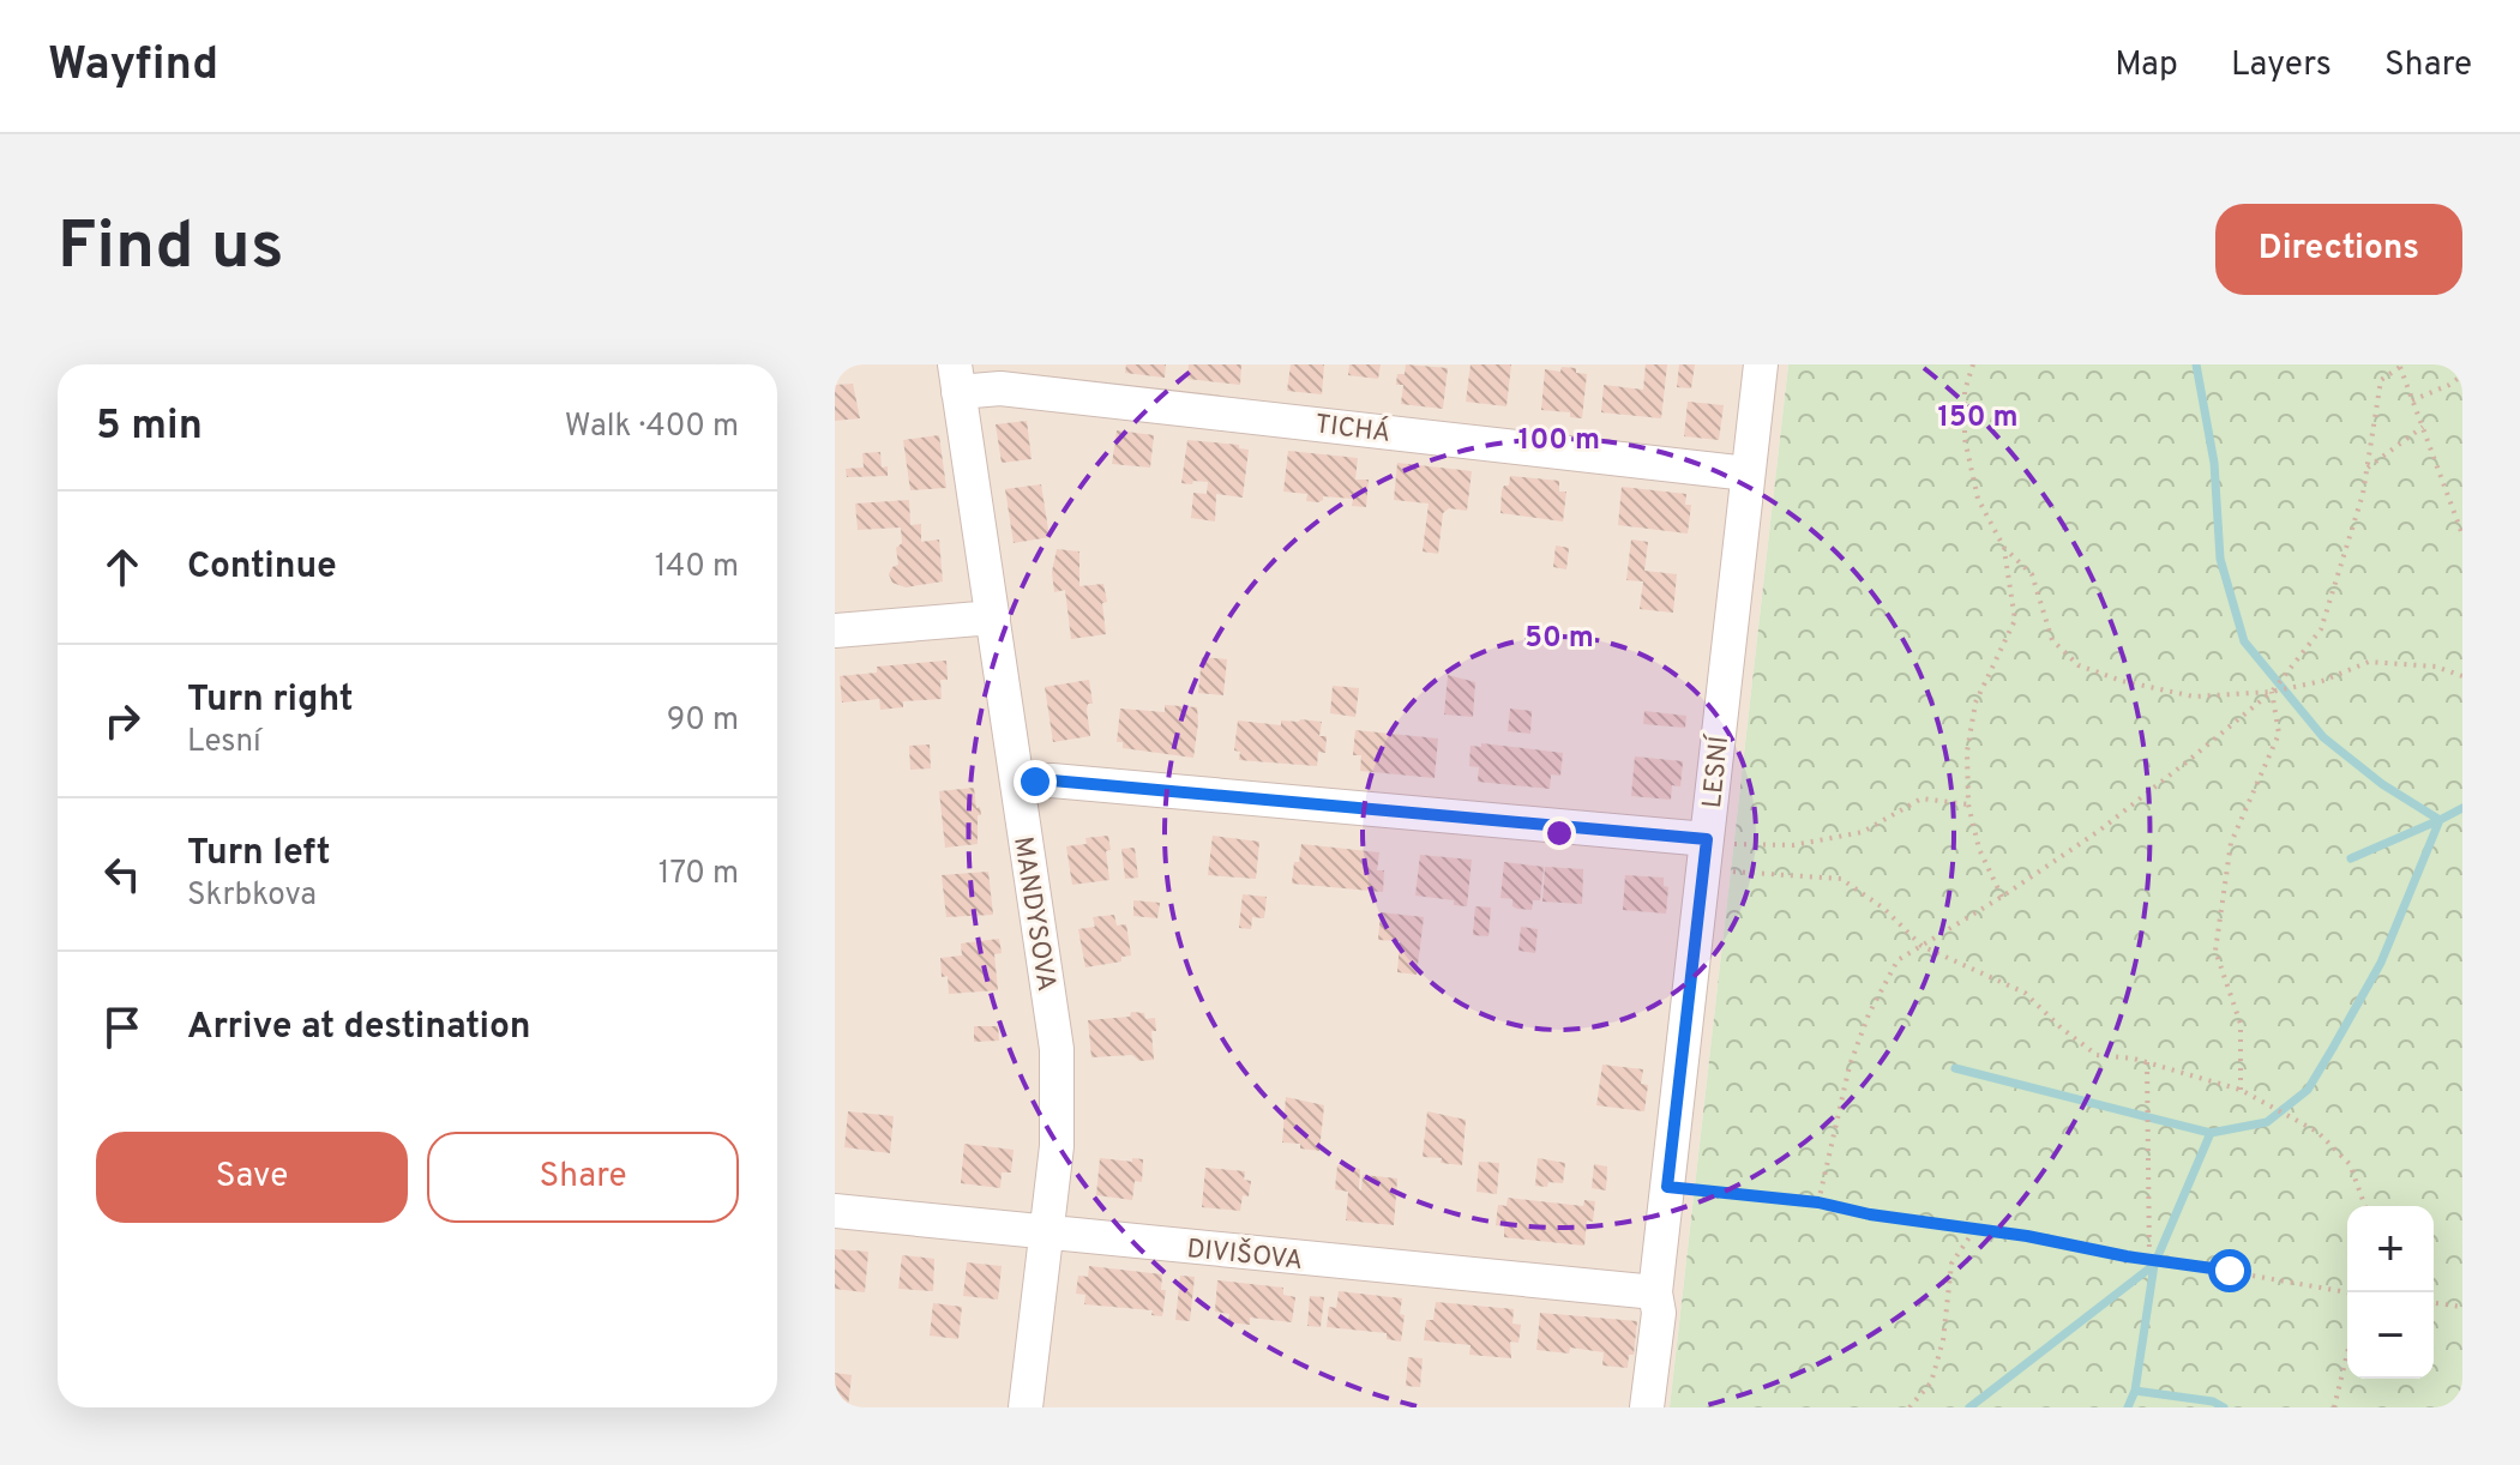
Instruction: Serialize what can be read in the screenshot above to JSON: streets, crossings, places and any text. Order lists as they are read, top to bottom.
{
  "streets": {
    "street": [
      "TICHÁ",
      "LESNÍ",
      "MANDYSOVA",
      "DIVIŠOVA"
    ]
  },
  "crossings": [
    ["TICHÁ", "LESNÍ"],
    ["TICHÁ", "MANDYSOVA"],
    ["LESNÍ", "DIVIŠOVA"],
    ["MANDYSOVA", "DIVIŠOVA"]
  ],
  "page": {
    "header": "Wayfind",
    "nav": ["Map", "Layers", "Share"],
    "buttons": [
      "Directions",
      ["Save", "Share"]
    ],
    "title": "Find us",
    "heading": ["5 min", "Walk · 400 m"],
    "list": [
      ["Continue", "140 m"],
      ["Turn right", "Lesní", "90 m"],
      ["Turn left", "Skrbkova", "170 m"],
      "Arrive at destination"
    ],
    "map_buttons": ["+", "−"]
  },
  "rings": ["150 m", "100 m", "50 m"]
}
